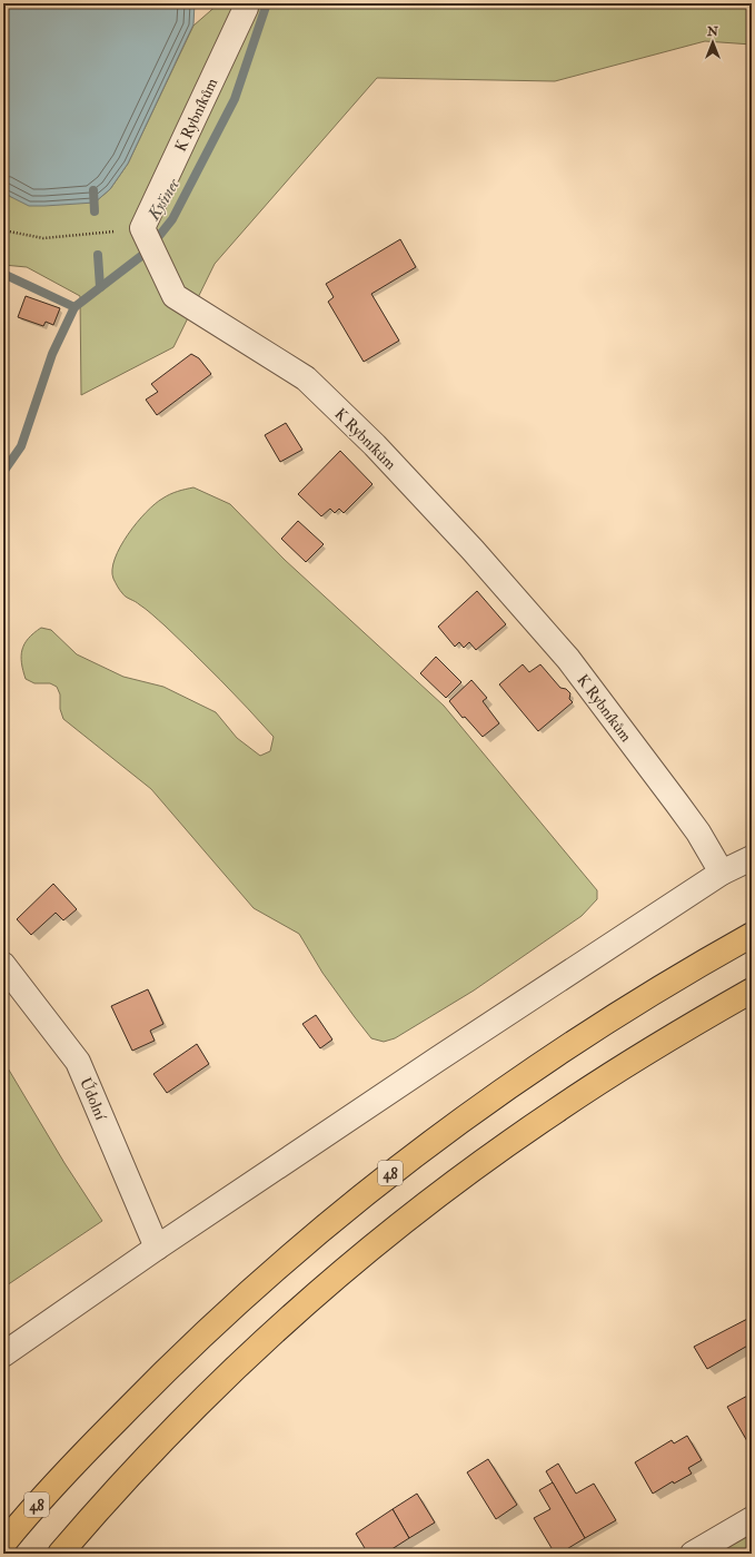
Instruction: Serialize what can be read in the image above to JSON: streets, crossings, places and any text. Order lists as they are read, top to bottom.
{
  "streets": {
    "highway": ["48"],
    "street": ["K Rybníkům", "Údolní"]
  },
  "water": ["Kyšinec"],
  "north": "top"
}
